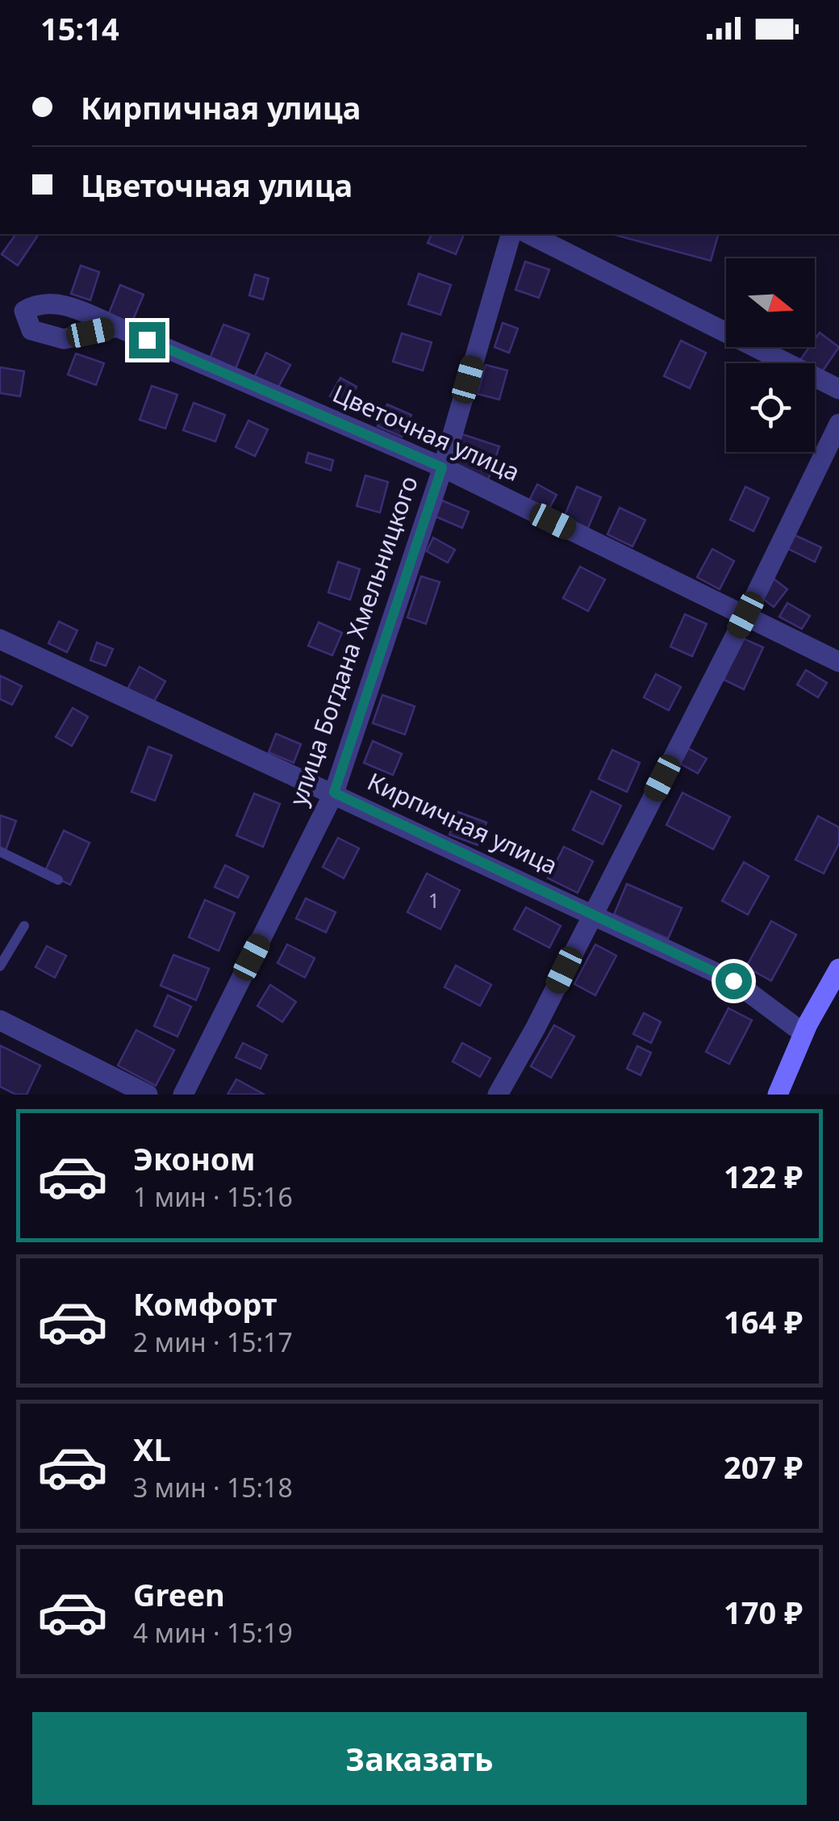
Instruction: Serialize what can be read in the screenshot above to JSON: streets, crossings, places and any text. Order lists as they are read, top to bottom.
{
  "streets": {
    "street": ["Цветочная улица", "улица Богдана Хмельницкого", "Кирпичная улица"]
  },
  "crossings": [
    ["Цветочная улица", "улица Богдана Хмельницкого"],
    ["улица Богдана Хмельницкого", "Кирпичная улица"]
  ],
  "house_numbers": ["1"],
  "north": "right",
  "page": {
    "status": "15:14",
    "banner": ["Кирпичная улица", "Цветочная улица"],
    "list": [
      {
        "name": "Эконом",
        "note": "1 мин · 15:16",
        "value": "122 ₽"
      },
      {
        "name": "Комфорт",
        "note": "2 мин · 15:17",
        "value": "164 ₽"
      },
      {
        "name": "XL",
        "note": "3 мин · 15:18",
        "value": "207 ₽"
      },
      {
        "name": "Green",
        "note": "4 мин · 15:19",
        "value": "170 ₽"
      }
    ],
    "buttons": "Заказать"
  }
}
